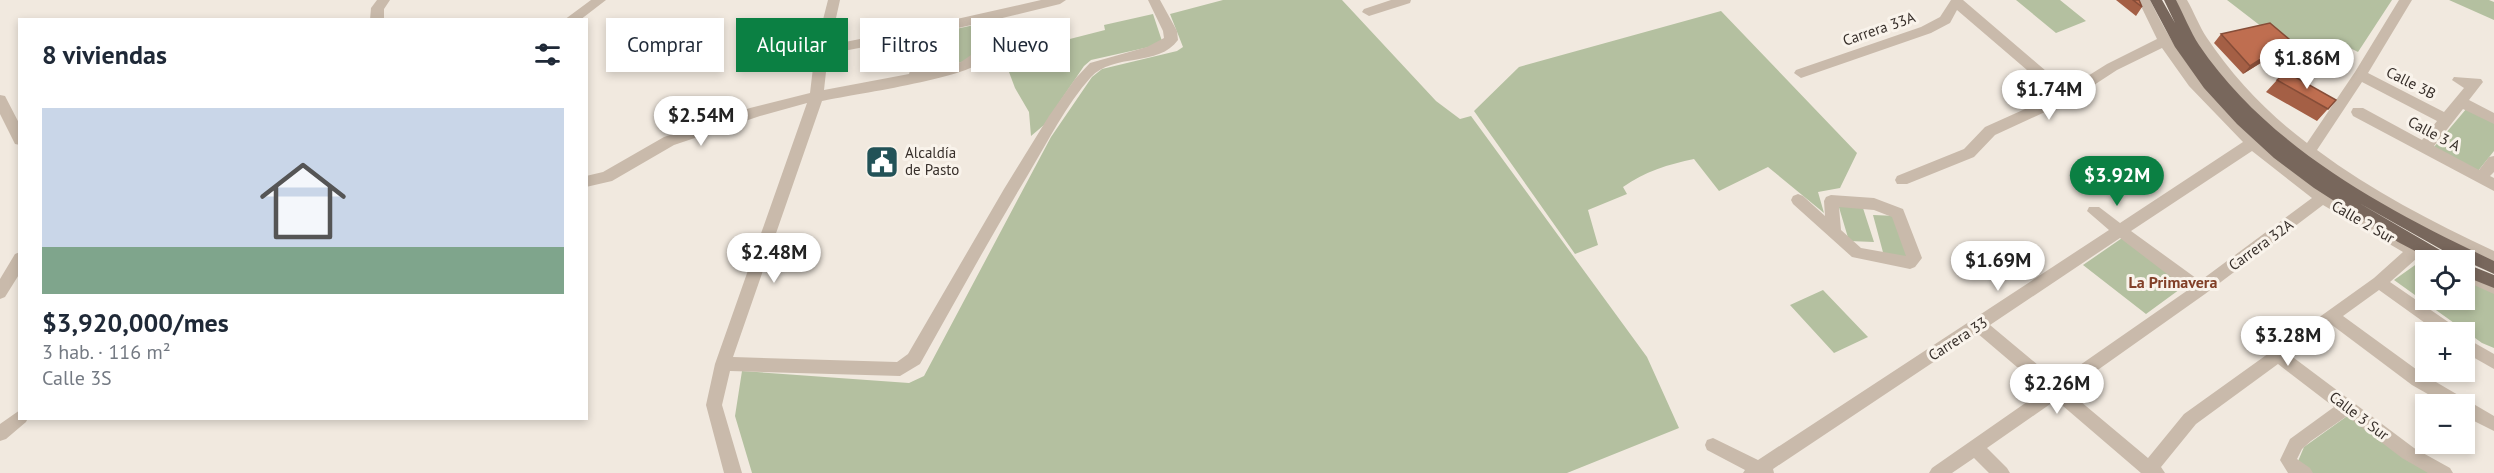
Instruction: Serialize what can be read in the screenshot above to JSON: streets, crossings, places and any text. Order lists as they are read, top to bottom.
{
  "streets": {
    "street": [
      "Carrera 33A",
      "Calle 3B",
      "Calle 3 A",
      "Calle 2 Sur",
      "Carrera 32A",
      "Carrera 33",
      "Calle 3 Sur"
    ]
  },
  "crossings": [
    ["Calle 2 Sur", "Carrera 32A"]
  ],
  "districts": ["La Primavera"],
  "places": {
    "public building": ["Alcaldía de Pasto"]
  },
  "page": {
    "chip": [
      "Comprar",
      "Alquilar",
      "Filtros",
      "Nuevo"
    ],
    "heading": "8 viviendas",
    "price": [
      "$1.86M",
      "$1.74M",
      "$2.54M",
      "$3.92M",
      "$2.48M",
      "$1.69M",
      "$3.28M",
      "$2.26M"
    ],
    "list": [
      {
        "name": "$3,920,000/mes",
        "note": "3 hab. · 116 m² · Calle 3S"
      }
    ],
    "map_buttons": ["+", "−"]
  }
}
